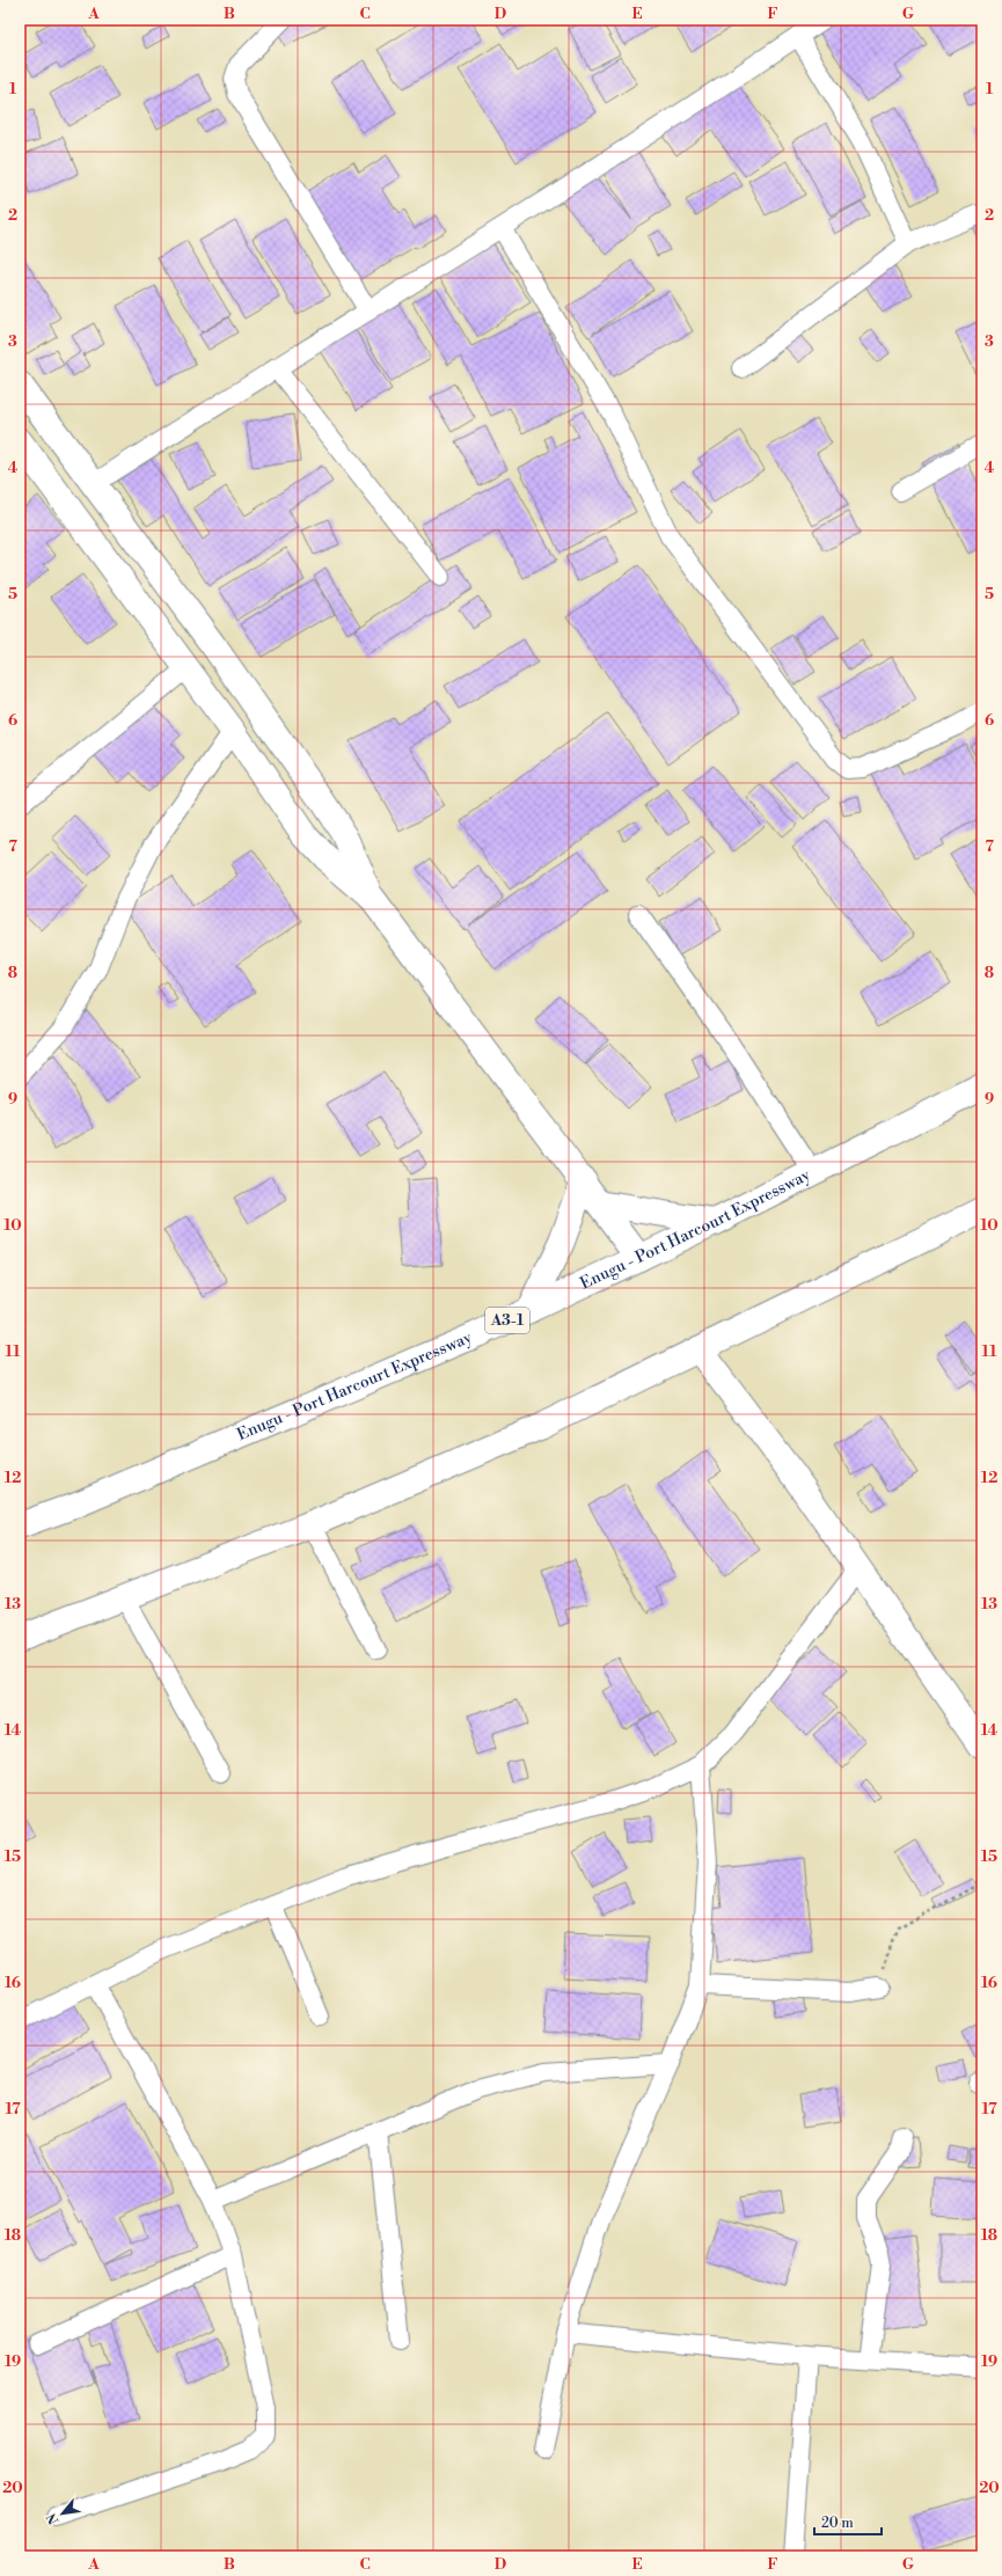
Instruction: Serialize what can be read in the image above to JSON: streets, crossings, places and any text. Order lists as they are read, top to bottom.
{
  "streets": {
    "main road": ["Enugu - Port Harcourt Expressway", "A3-1"]
  },
  "scale_bar": "20 m",
  "north": "bottom left",
  "grid": {
    "columns": [
      "A",
      "B",
      "C",
      "D",
      "E",
      "F",
      "G"
    ],
    "rows": [
      "1",
      "2",
      "3",
      "4",
      "5",
      "6",
      "7",
      "8",
      "9",
      "10",
      "11",
      "12",
      "13",
      "14",
      "15",
      "16",
      "17",
      "18",
      "19",
      "20"
    ]
  }
}
